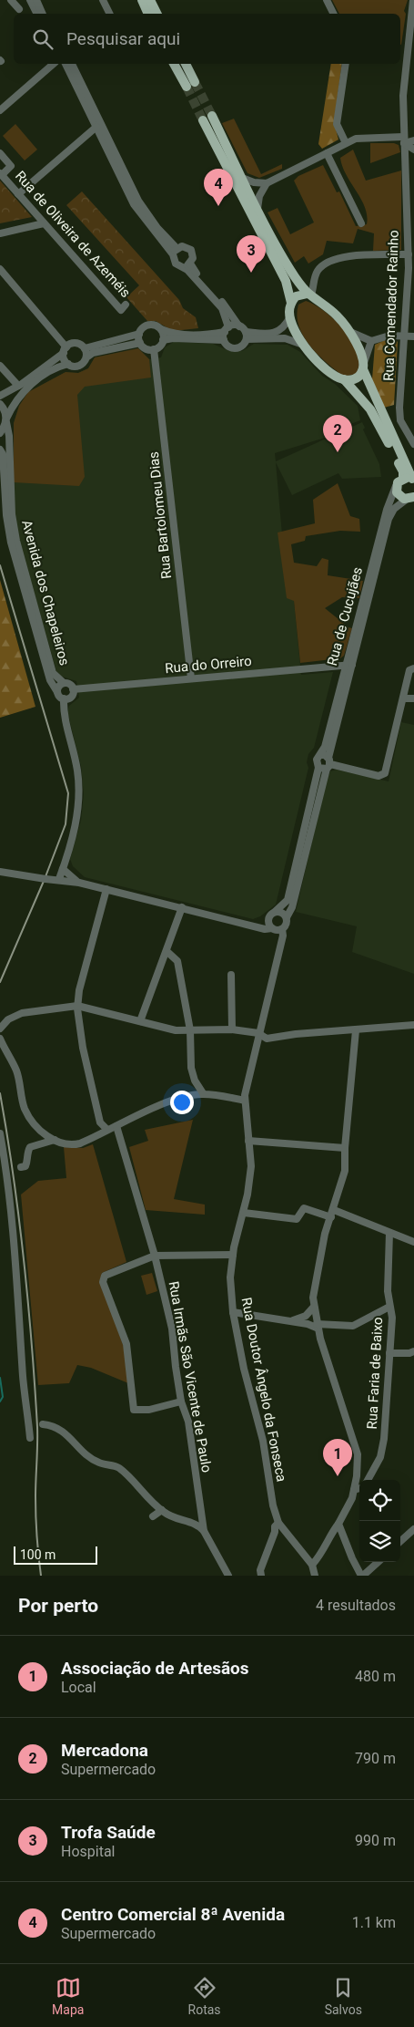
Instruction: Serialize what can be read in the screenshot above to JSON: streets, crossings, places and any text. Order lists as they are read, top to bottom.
{
  "streets": {
    "street": [
      "Rua de Oliveira de Azeméis",
      "Rua Comendador Rainho",
      "Rua Bartolomeu Dias",
      "Avenida dos Chapeleiros",
      "Rua de Cucujães",
      "Rua do Orreiro",
      "Rua Faria de Baixo",
      "Rua Irmãs São Vicente de Paulo",
      "Rua Doutor Ângelo da Fonseca"
    ]
  },
  "crossings": [
    ["Rua Bartolomeu Dias", "Rua do Orreiro"],
    ["Avenida dos Chapeleiros", "Rua do Orreiro"],
    ["Rua de Cucujães", "Rua do Orreiro"],
    ["Rua de Cucujães", "Rua Doutor Ângelo da Fonseca"]
  ],
  "scale_bar": "100 m",
  "page": {
    "search": "Pesquisar aqui",
    "pins": [
      "4",
      "3",
      "2",
      "1"
    ],
    "scale": "100 m",
    "heading": ["Por perto", "4 resultados"],
    "list": [
      {
        "mark": "1",
        "name": "Associação de Artesãos",
        "note": "Local",
        "value": "480 m"
      },
      {
        "mark": "2",
        "name": "Mercadona",
        "note": "Supermercado",
        "value": "790 m"
      },
      {
        "mark": "3",
        "name": "Trofa Saúde",
        "note": "Hospital",
        "value": "990 m"
      },
      {
        "mark": "4",
        "name": "Centro Comercial 8ª Avenida",
        "note": "Supermercado",
        "value": "1.1 km"
      }
    ],
    "nav": ["Mapa", "Rotas", "Salvos"]
  }
}
